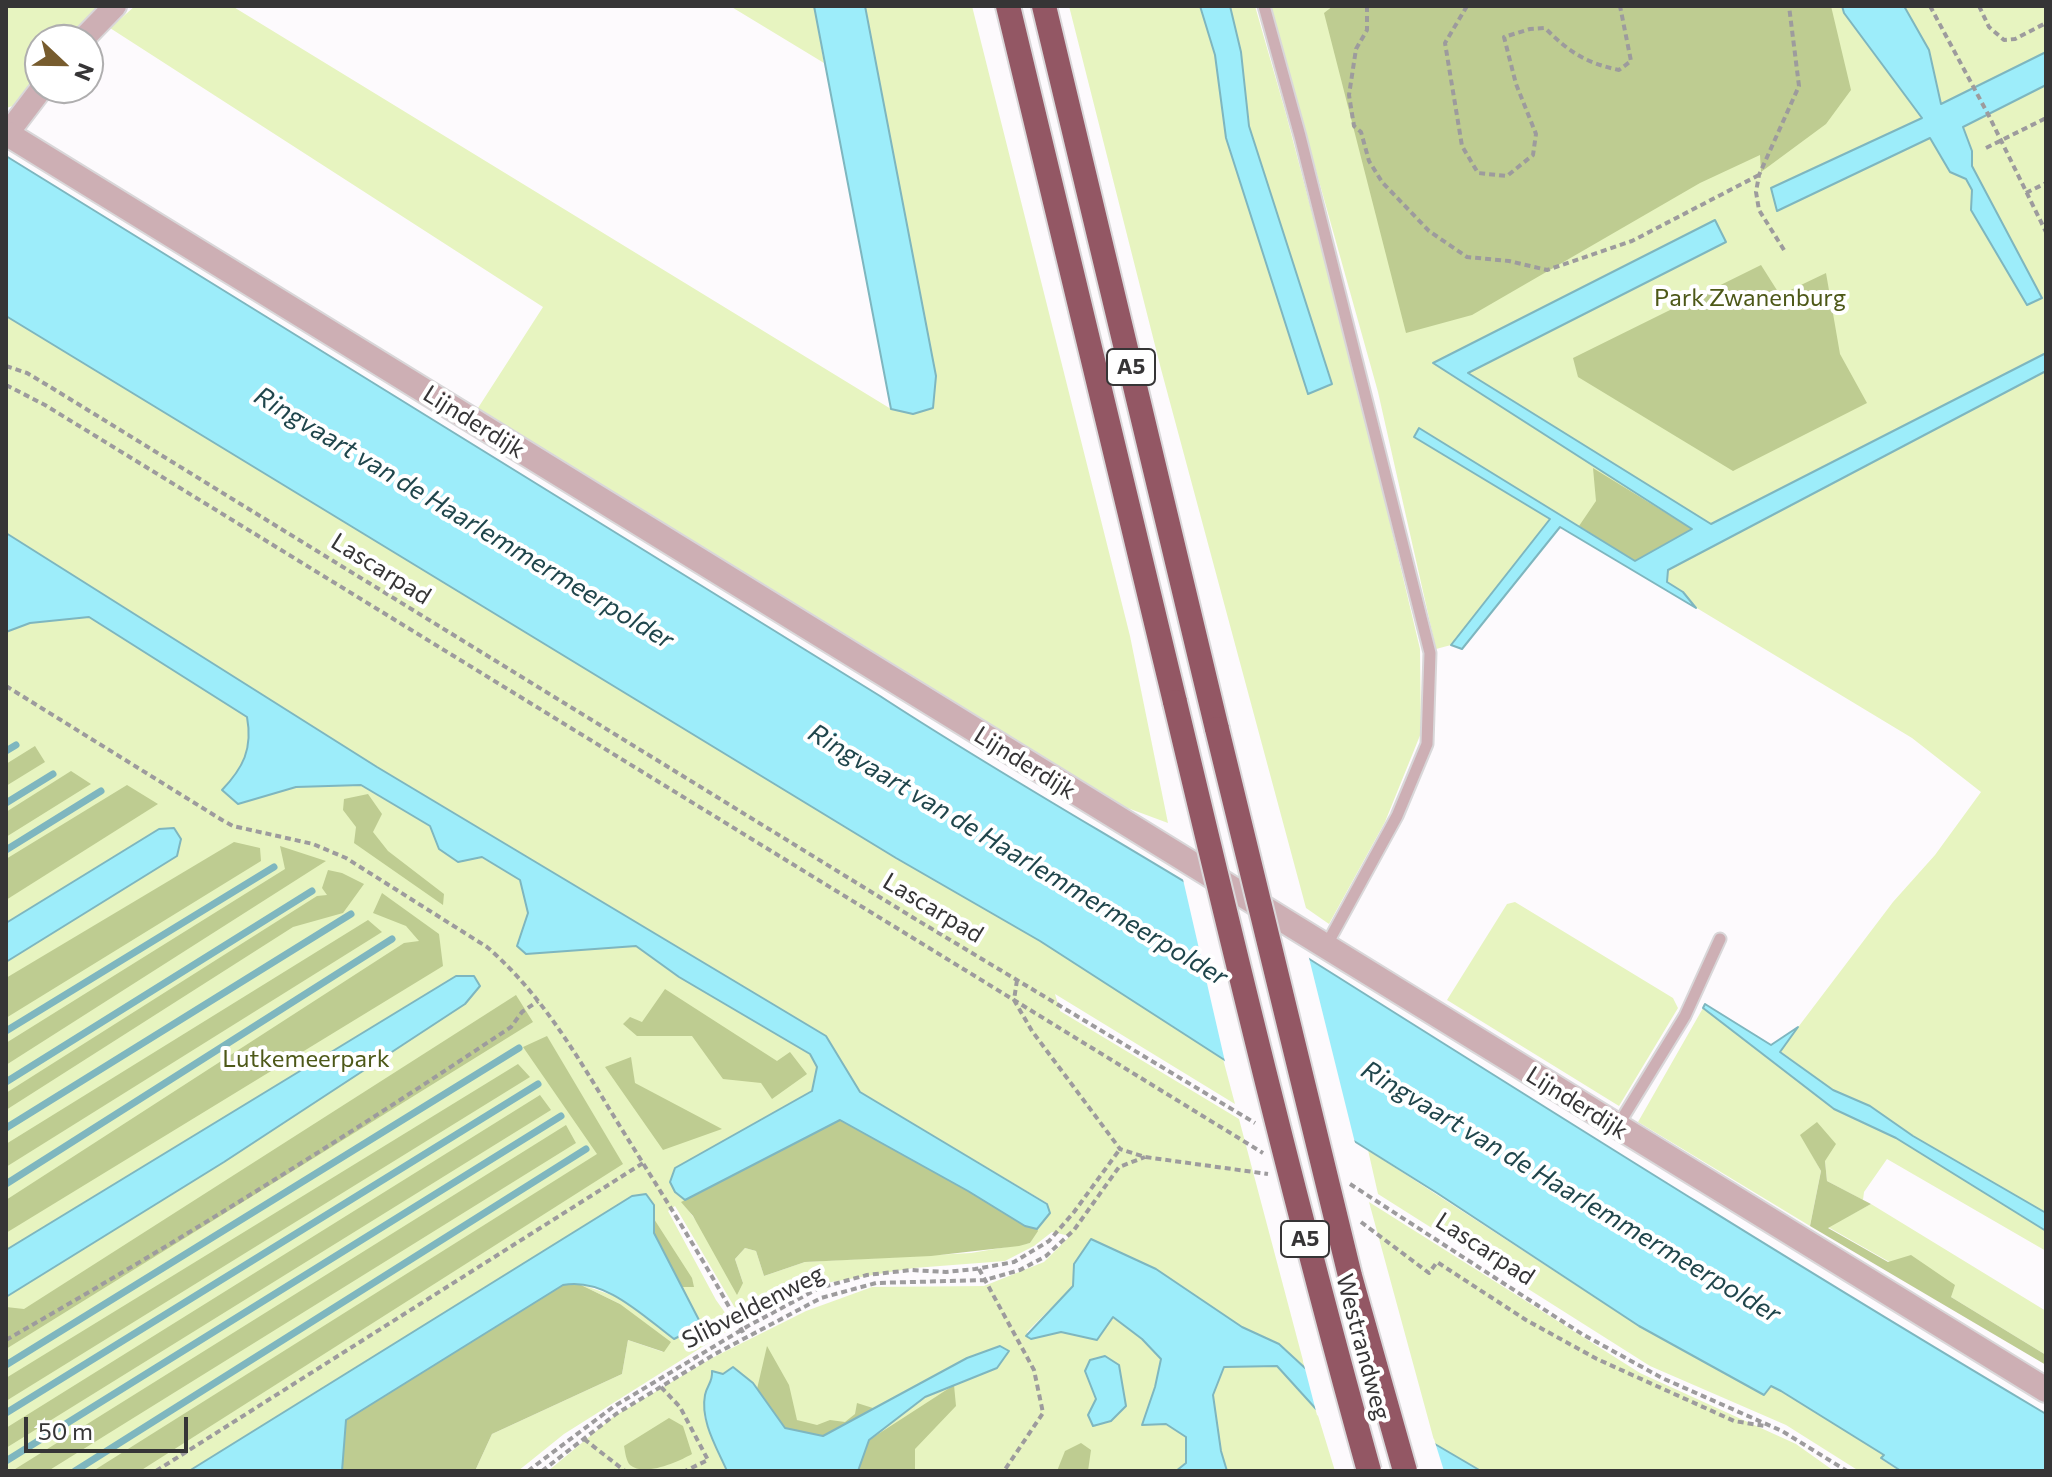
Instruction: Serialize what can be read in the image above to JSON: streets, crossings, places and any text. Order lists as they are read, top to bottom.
{
  "streets": {
    "highway": ["A5", "Westrandweg"],
    "street": ["Lijnderdijk"],
    "path": ["Lascarpad", "Slibveldenweg"]
  },
  "water": ["Ringvaart van de Haarlemmermeerpolder"],
  "parks": ["Park Zwanenburg", "Lutkemeerpark"],
  "scale_bar": "50 m",
  "north": "right"
}
